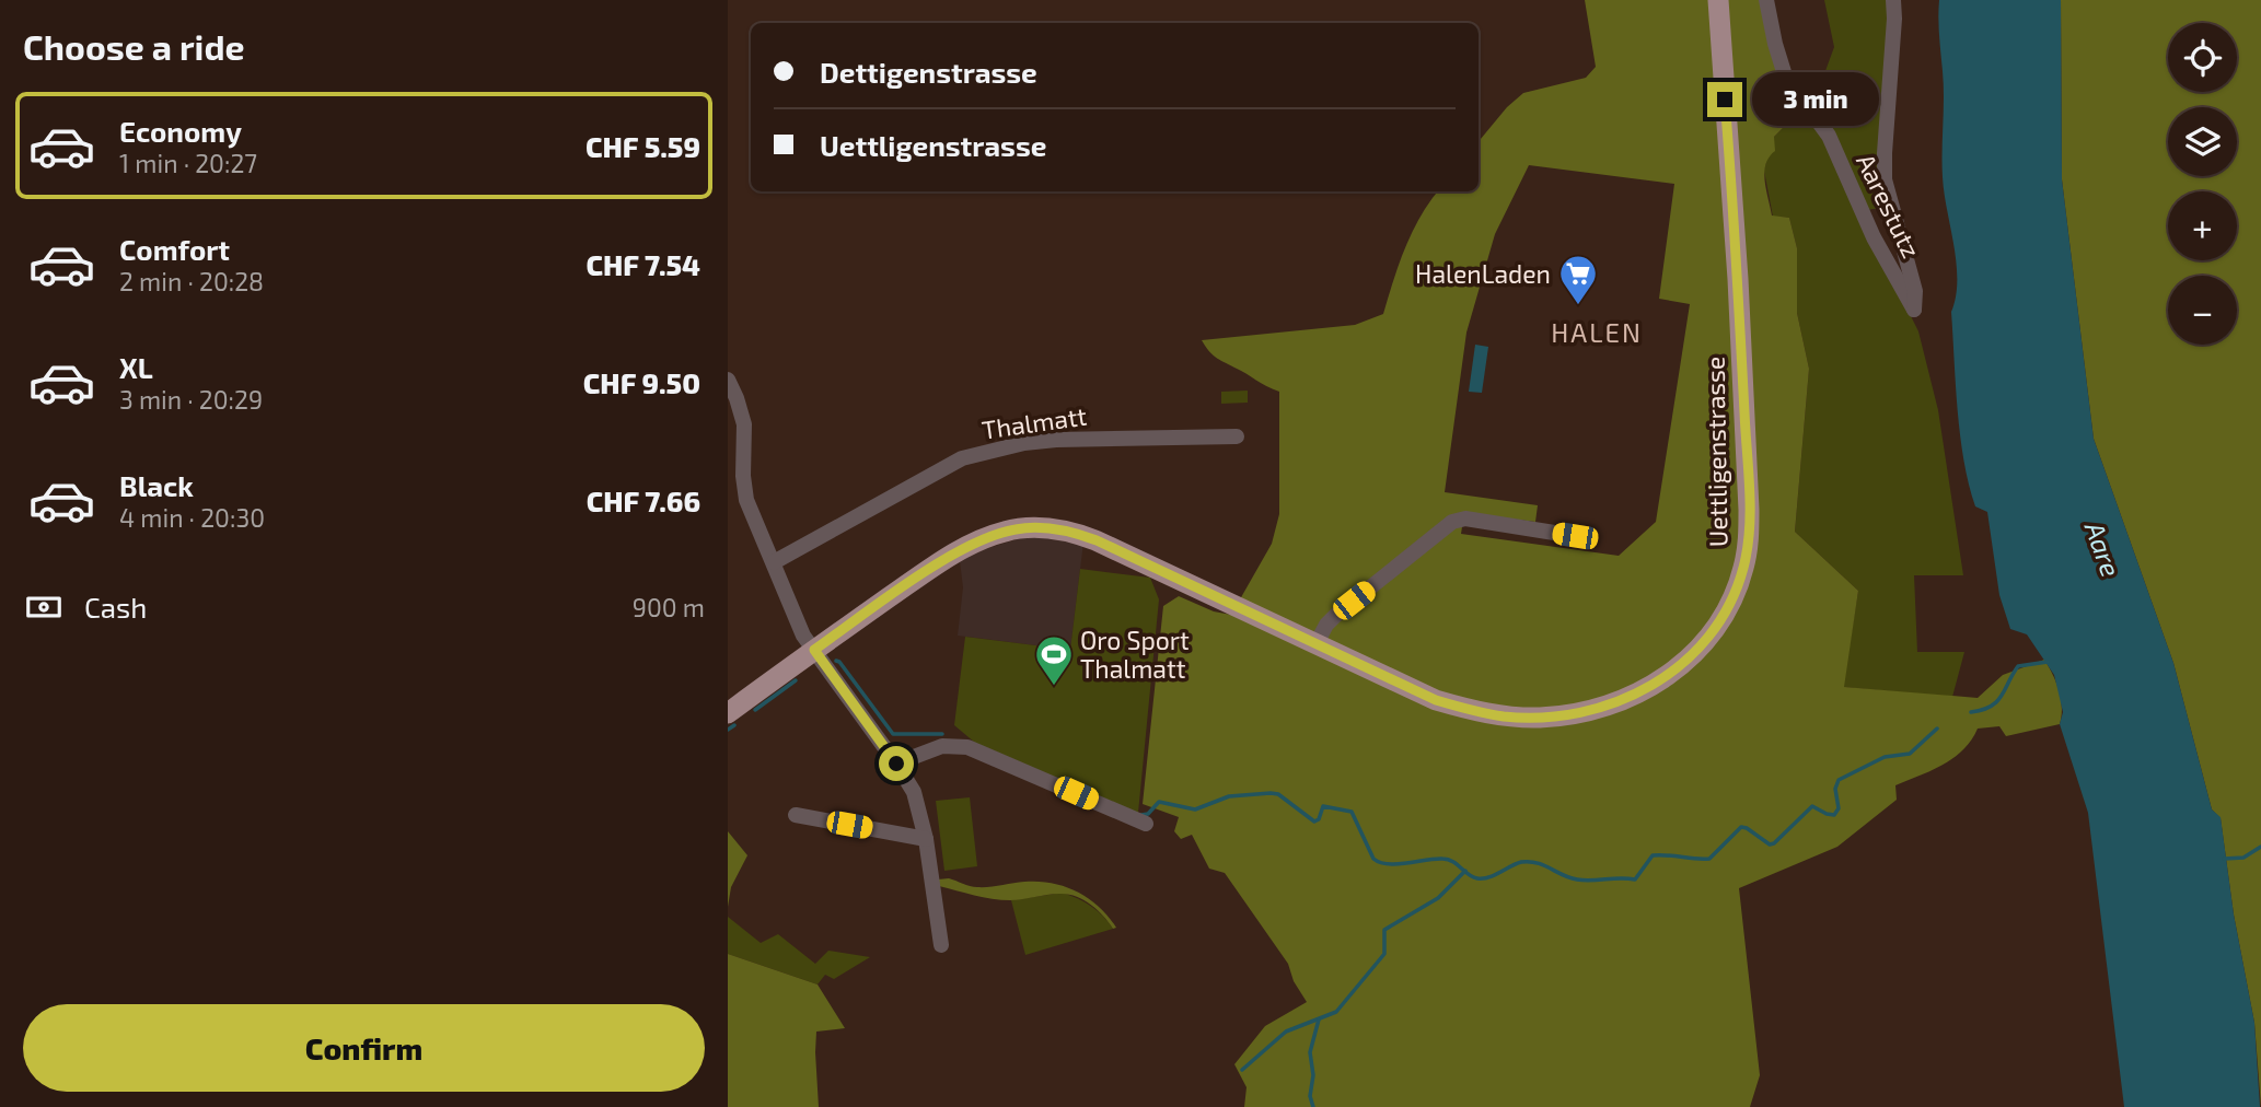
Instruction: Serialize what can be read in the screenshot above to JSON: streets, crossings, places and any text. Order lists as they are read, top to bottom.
{
  "streets": {
    "main road": ["Uettligenstrasse"],
    "street": ["Aarestutz", "Thalmatt"]
  },
  "districts": ["HALEN"],
  "water": ["Aare"],
  "places": {
    "supermarket": ["HalenLaden"],
    "sports": ["Oro Sport Thalmatt"]
  },
  "page": {
    "heading": "Choose a ride",
    "map_buttons": ["+", "−"],
    "banner": ["Dettigenstrasse", "Uettligenstrasse"],
    "bubble": "3 min",
    "list": [
      {
        "name": "Economy",
        "note": "1 min · 20:27",
        "value": "CHF 5.59"
      },
      {
        "name": "Comfort",
        "note": "2 min · 20:28",
        "value": "CHF 7.54"
      },
      {
        "name": "XL",
        "note": "3 min · 20:29",
        "value": "CHF 9.50"
      },
      {
        "name": "Black",
        "note": "4 min · 20:30",
        "value": "CHF 7.66"
      }
    ],
    "pay": ["Cash", "900 m"],
    "buttons": "Confirm"
  }
}
